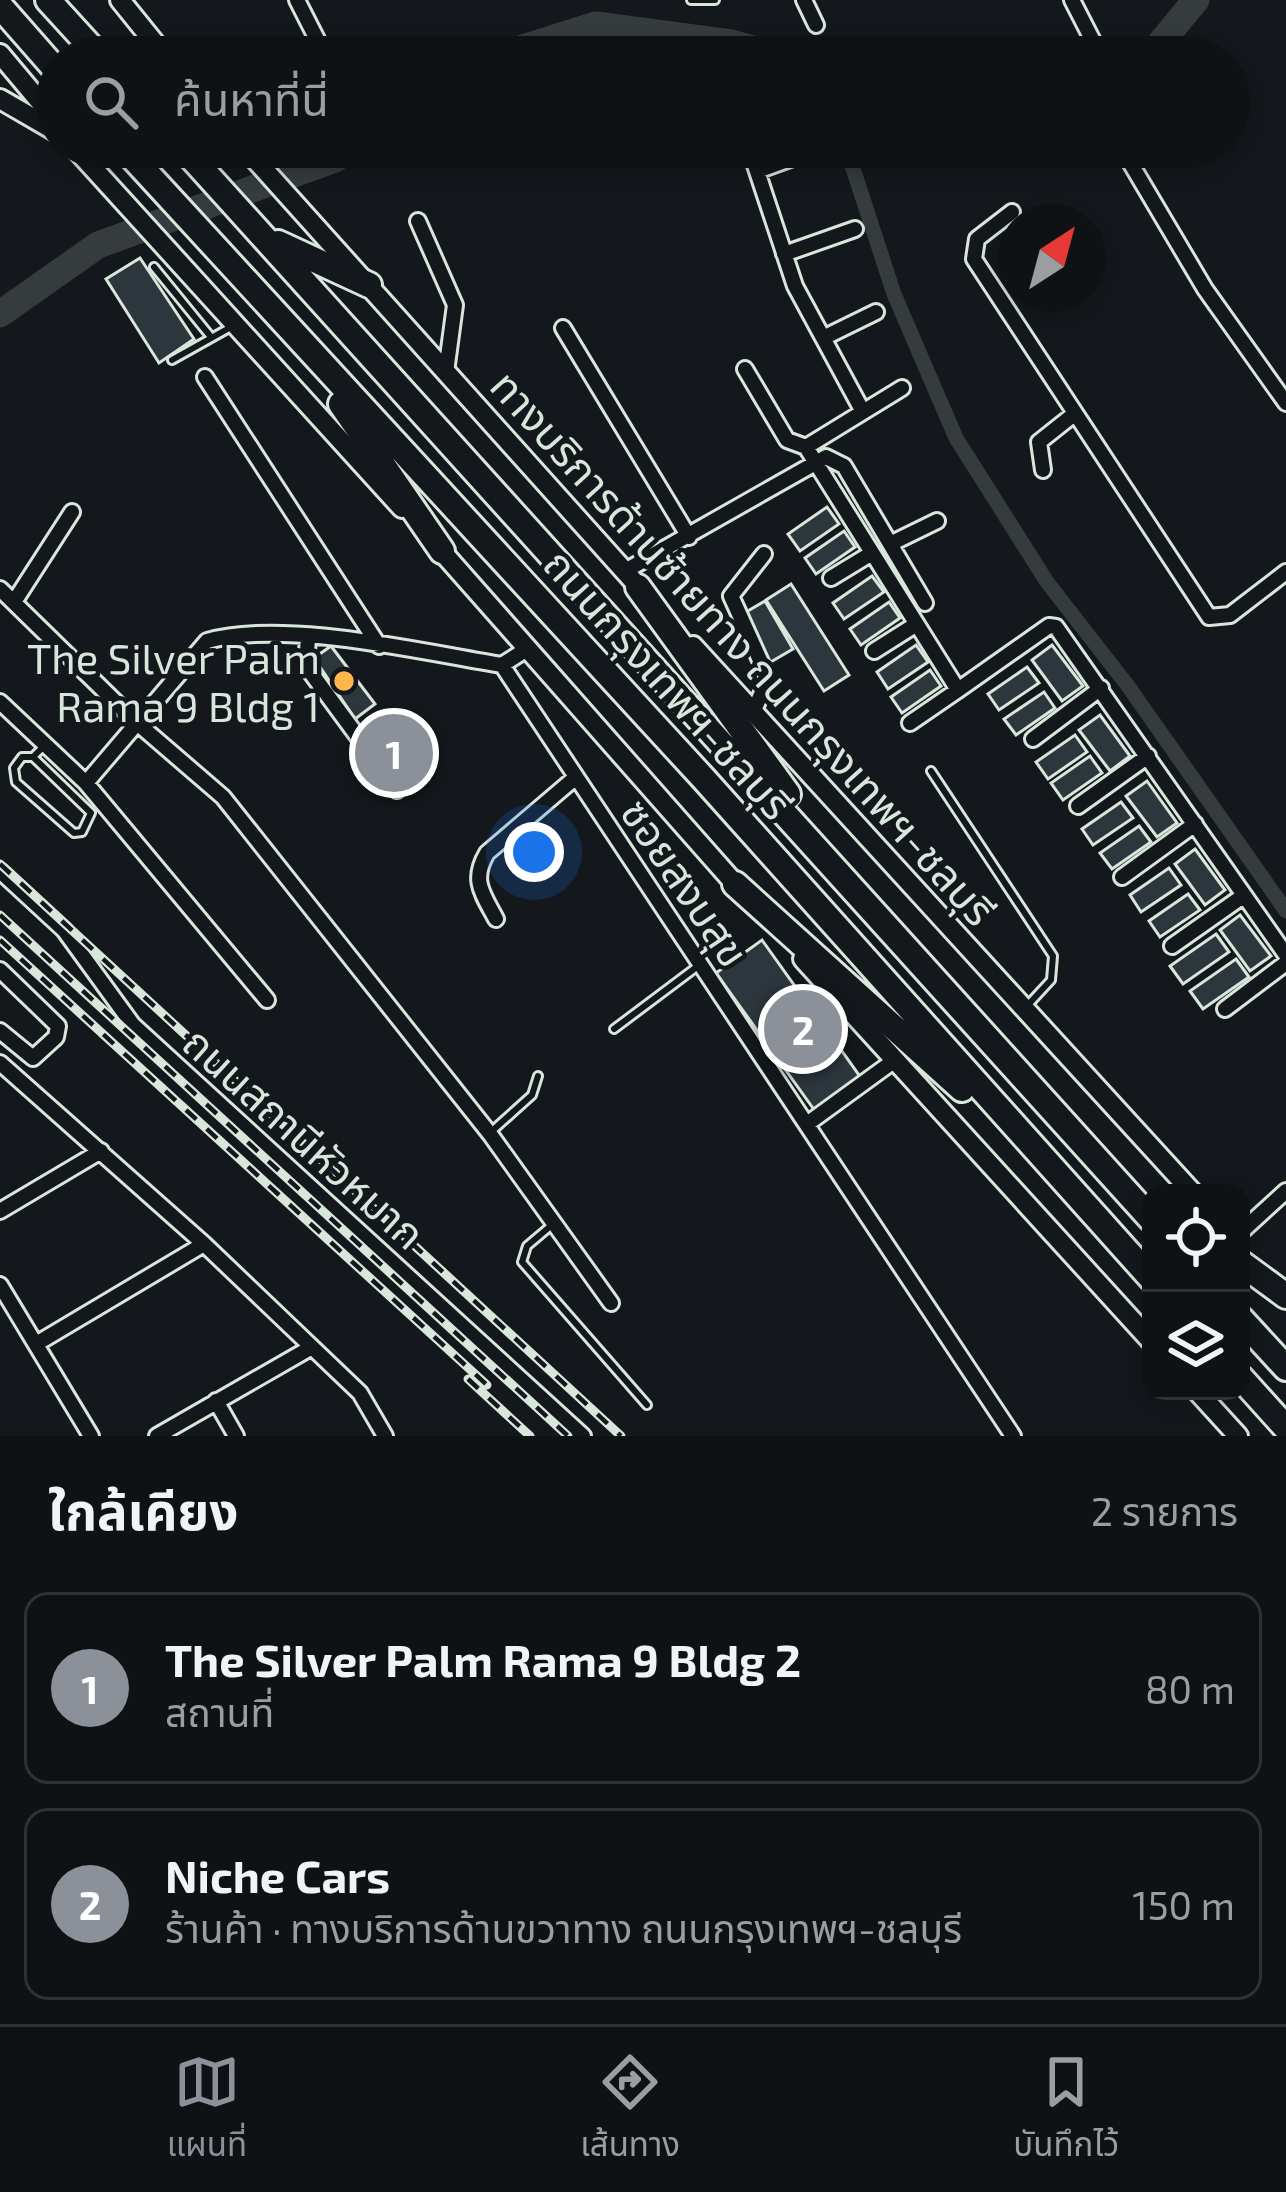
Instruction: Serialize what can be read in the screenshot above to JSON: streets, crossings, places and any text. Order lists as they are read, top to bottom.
{
  "streets": {
    "highway": ["ถนนกรุงเทพฯ-ชลบุรี"],
    "main road": ["ทางบริการด้านซ้ายทาง ถนนกรุงเทพฯ-ชลบุรี"],
    "street": ["ซอยสงบสุข", "ถนนสถานีหัวหมาก"]
  },
  "places": ["The Silver Palm Rama 9 Bldg 1"],
  "north": "top right",
  "page": {
    "search": "ค้นหาที่นี่",
    "pins": ["1", "2"],
    "heading": ["ใกล้เคียง", "2 รายการ"],
    "list": [
      {
        "mark": "1",
        "name": "The Silver Palm Rama 9 Bldg 2",
        "note": "สถานที่",
        "value": "80 m"
      },
      {
        "mark": "2",
        "name": "Niche Cars",
        "note": "ร้านค้า · ทางบริการด้านขวาทาง ถนนกรุงเทพฯ-ชลบุรี",
        "value": "150 m"
      }
    ],
    "nav": ["แผนที่", "เส้นทาง", "บันทึกไว้"]
  }
}
